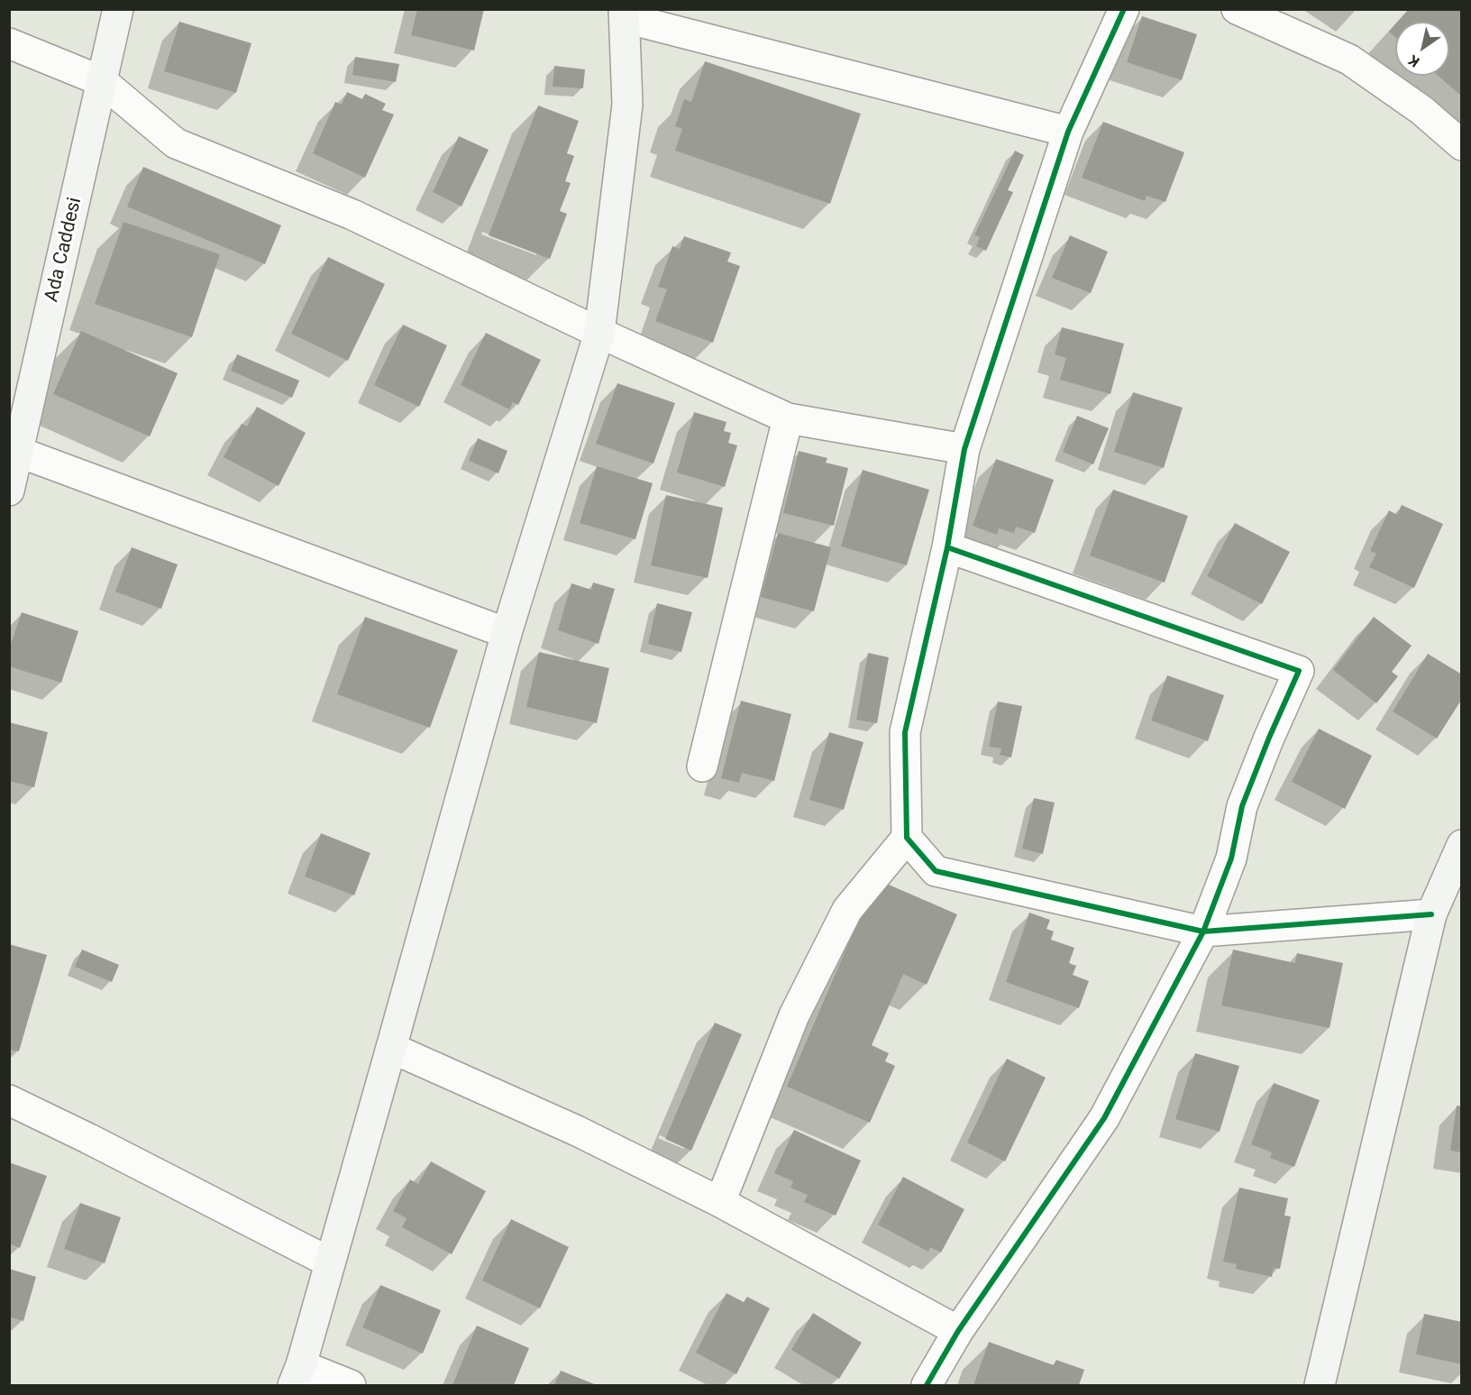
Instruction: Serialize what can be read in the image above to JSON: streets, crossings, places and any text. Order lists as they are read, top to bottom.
{
  "streets": {
    "main road": ["Ada Caddesi"]
  },
  "north": "bottom left"
}
